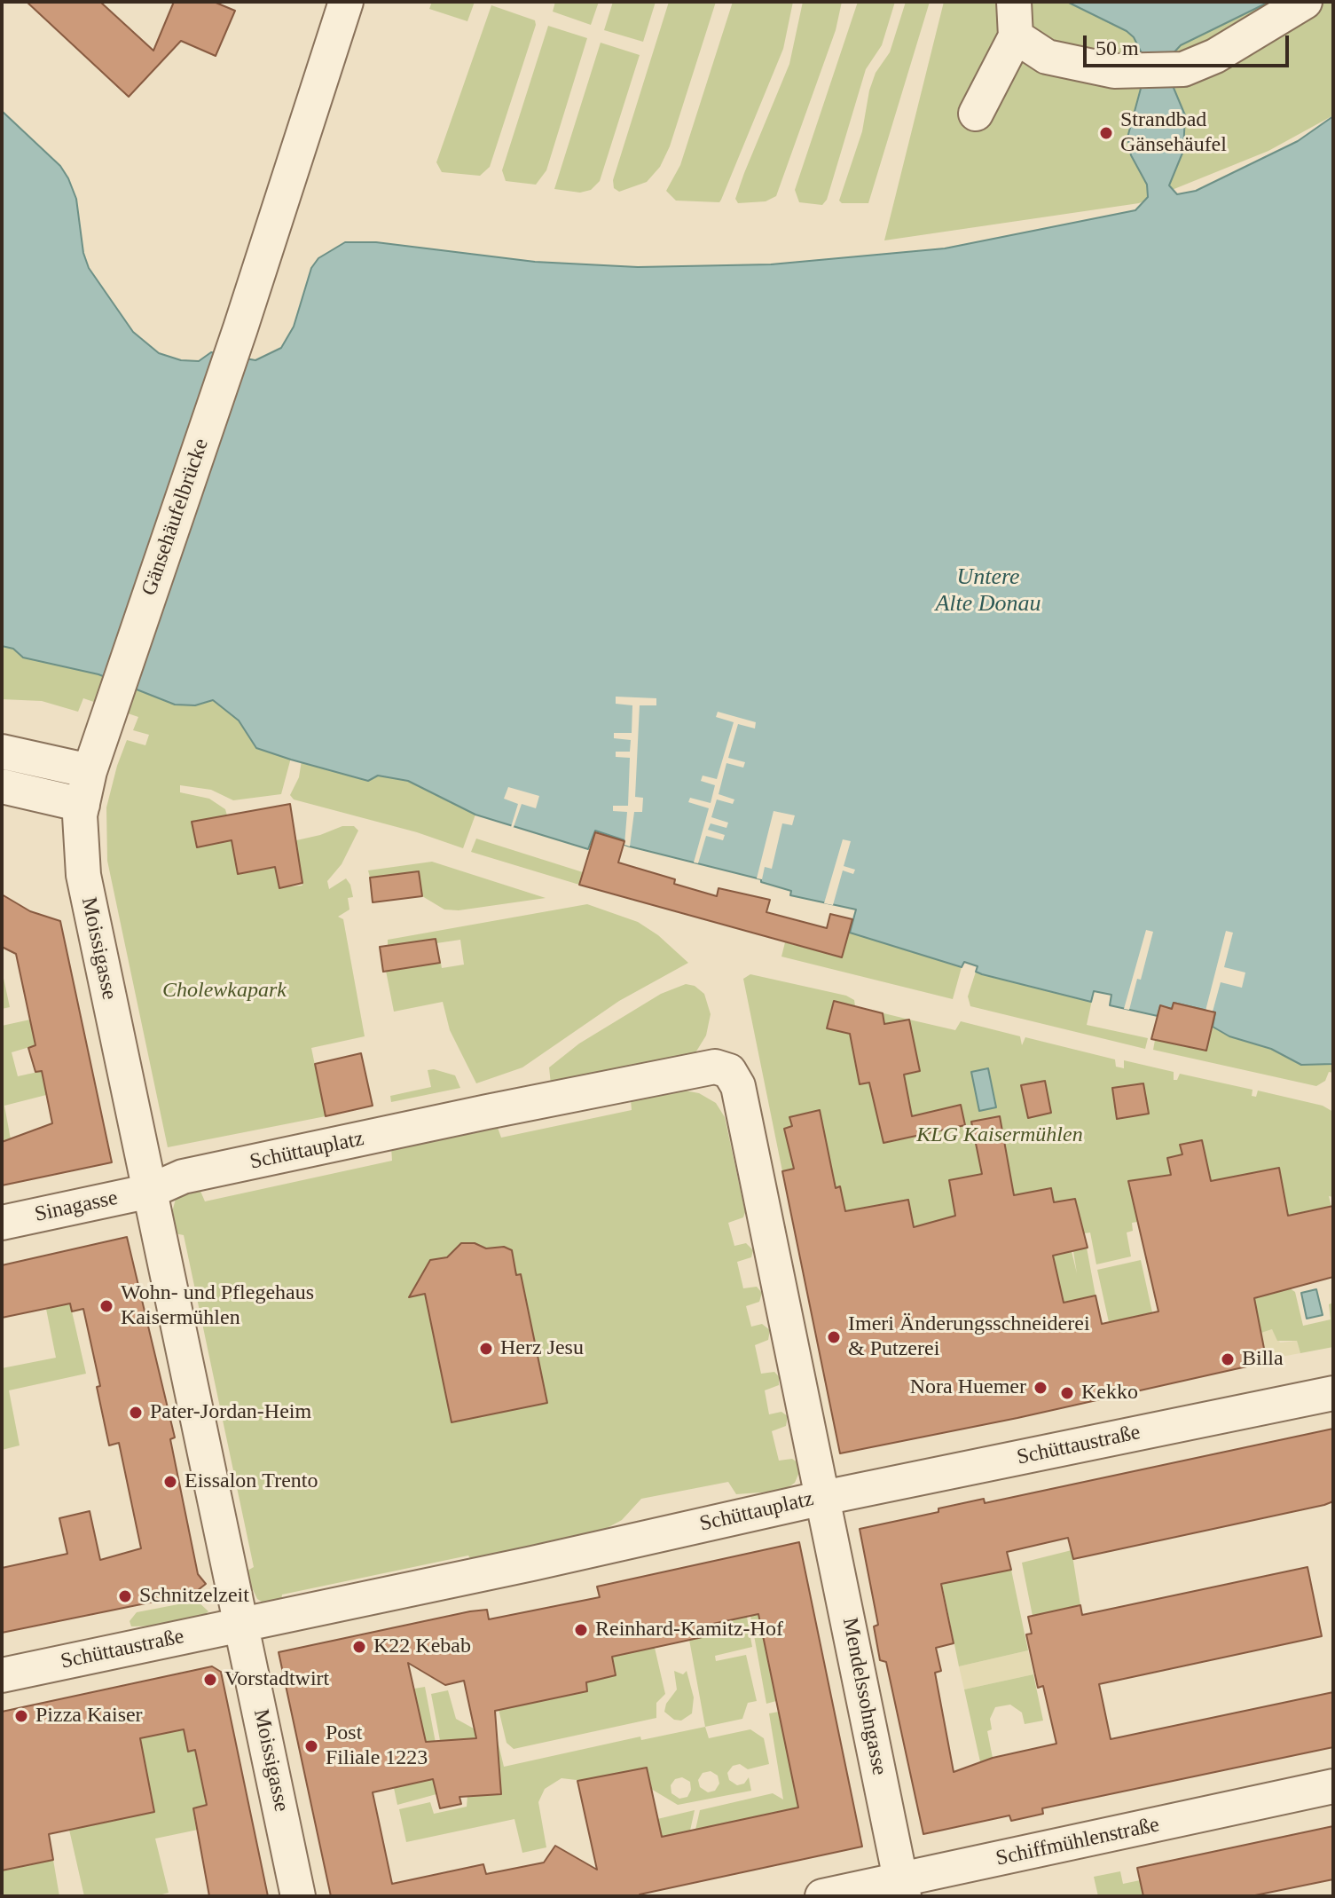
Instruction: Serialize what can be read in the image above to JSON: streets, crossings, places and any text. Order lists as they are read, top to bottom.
{
  "streets": {
    "street": [
      "Gänsehäufelbrücke",
      "Moissigasse",
      "Schüttauplatz",
      "Sinagasse",
      "Schüttaustraße",
      "Mendelssohngasse",
      "Schiffmühlenstraße"
    ]
  },
  "crossings": [
    ["Gänsehäufelbrücke", "Moissigasse"],
    ["Moissigasse", "Schüttauplatz"],
    ["Moissigasse", "Sinagasse"],
    ["Moissigasse", "Schüttaustraße"],
    ["Schüttauplatz", "Sinagasse"],
    ["Schüttauplatz", "Schüttaustraße"],
    ["Schüttauplatz", "Mendelssohngasse"],
    ["Schüttaustraße", "Mendelssohngasse"],
    ["Mendelssohngasse", "Schiffmühlenstraße"]
  ],
  "water": ["Untere Alte Donau"],
  "parks": ["Cholewkapark", "KLG Kaisermühlen"],
  "places": [
    "Strandbad Gänsehäufel",
    "Wohn- und Pflegehaus Kaisermühlen",
    "Imeri Änderungsschneiderei & Putzerei",
    "Herz Jesu",
    "Billa",
    "Nora Huemer",
    "Kekko",
    "Pater-Jordan-Heim",
    "Eissalon Trento",
    "Schnitzelzeit",
    "Reinhard-Kamitz-Hof",
    "K22 Kebab",
    "Vorstadtwirt",
    "Pizza Kaiser",
    "Post Filiale 1223"
  ],
  "scale_bar": "50 m"
}
